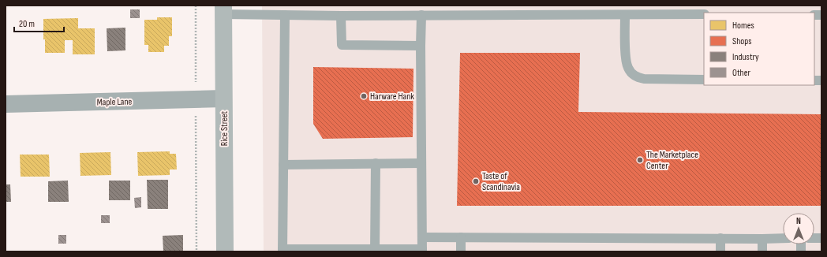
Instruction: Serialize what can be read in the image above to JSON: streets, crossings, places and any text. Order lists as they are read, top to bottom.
{
  "streets": {
    "main road": ["Rice Street"],
    "street": ["Maple Lane"]
  },
  "crossings": [
    ["Maple Lane", "Rice Street"]
  ],
  "places": ["Harware Hank", "The Marketplace Center", "Taste of Scandinavia"],
  "legend": [
    "Homes",
    "Shops",
    "Industry",
    "Other"
  ],
  "scale_bar": "20 m",
  "north": "top"
}
